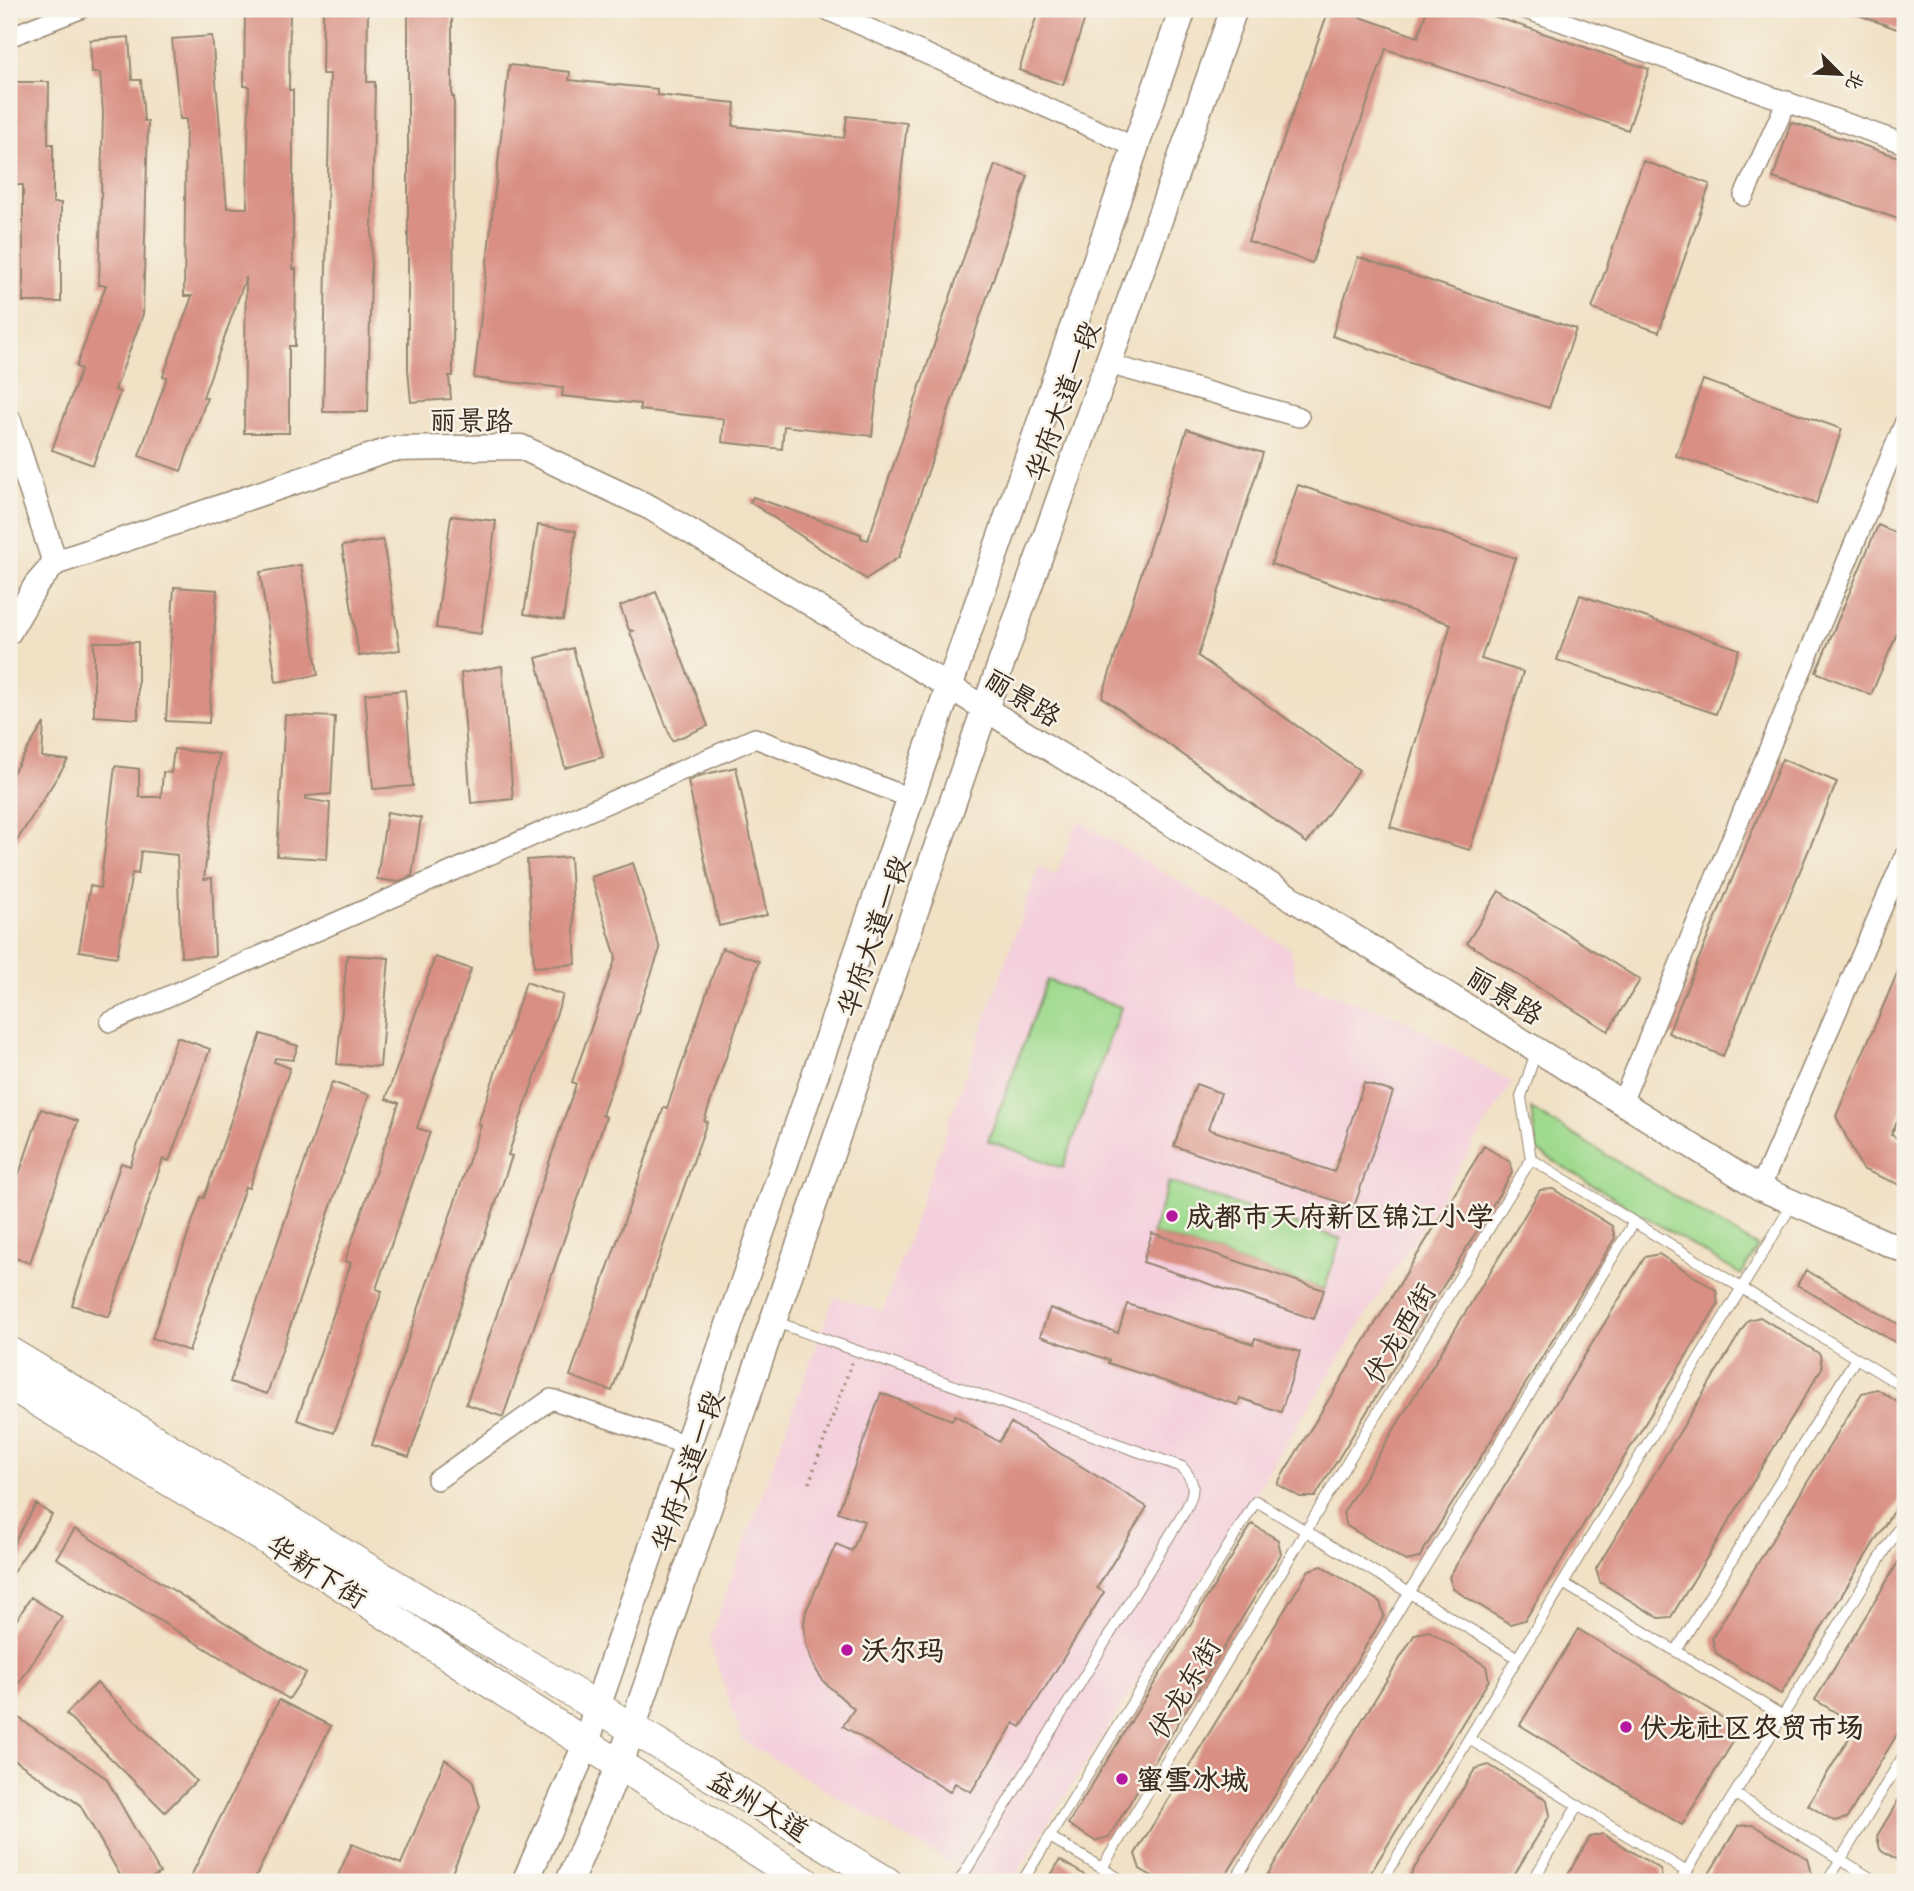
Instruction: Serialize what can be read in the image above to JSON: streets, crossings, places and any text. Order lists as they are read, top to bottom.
{
  "streets": {
    "main road": ["华府大道一段", "华新下街", "益州大道"],
    "street": ["丽景路"],
    "lane": ["伏龙西街", "伏龙东街"]
  },
  "crossings": [
    ["华府大道一段", "丽景路"],
    ["华府大道一段", "华新下街"],
    ["华府大道一段", "益州大道"],
    ["伏龙西街", "伏龙东街"],
    ["华新下街", "益州大道"]
  ],
  "places": [
    "成都市天府新区锦江小学",
    "沃尔玛",
    "伏龙社区农贸市场",
    "蜜雪冰城"
  ],
  "north": "bottom right"
}
